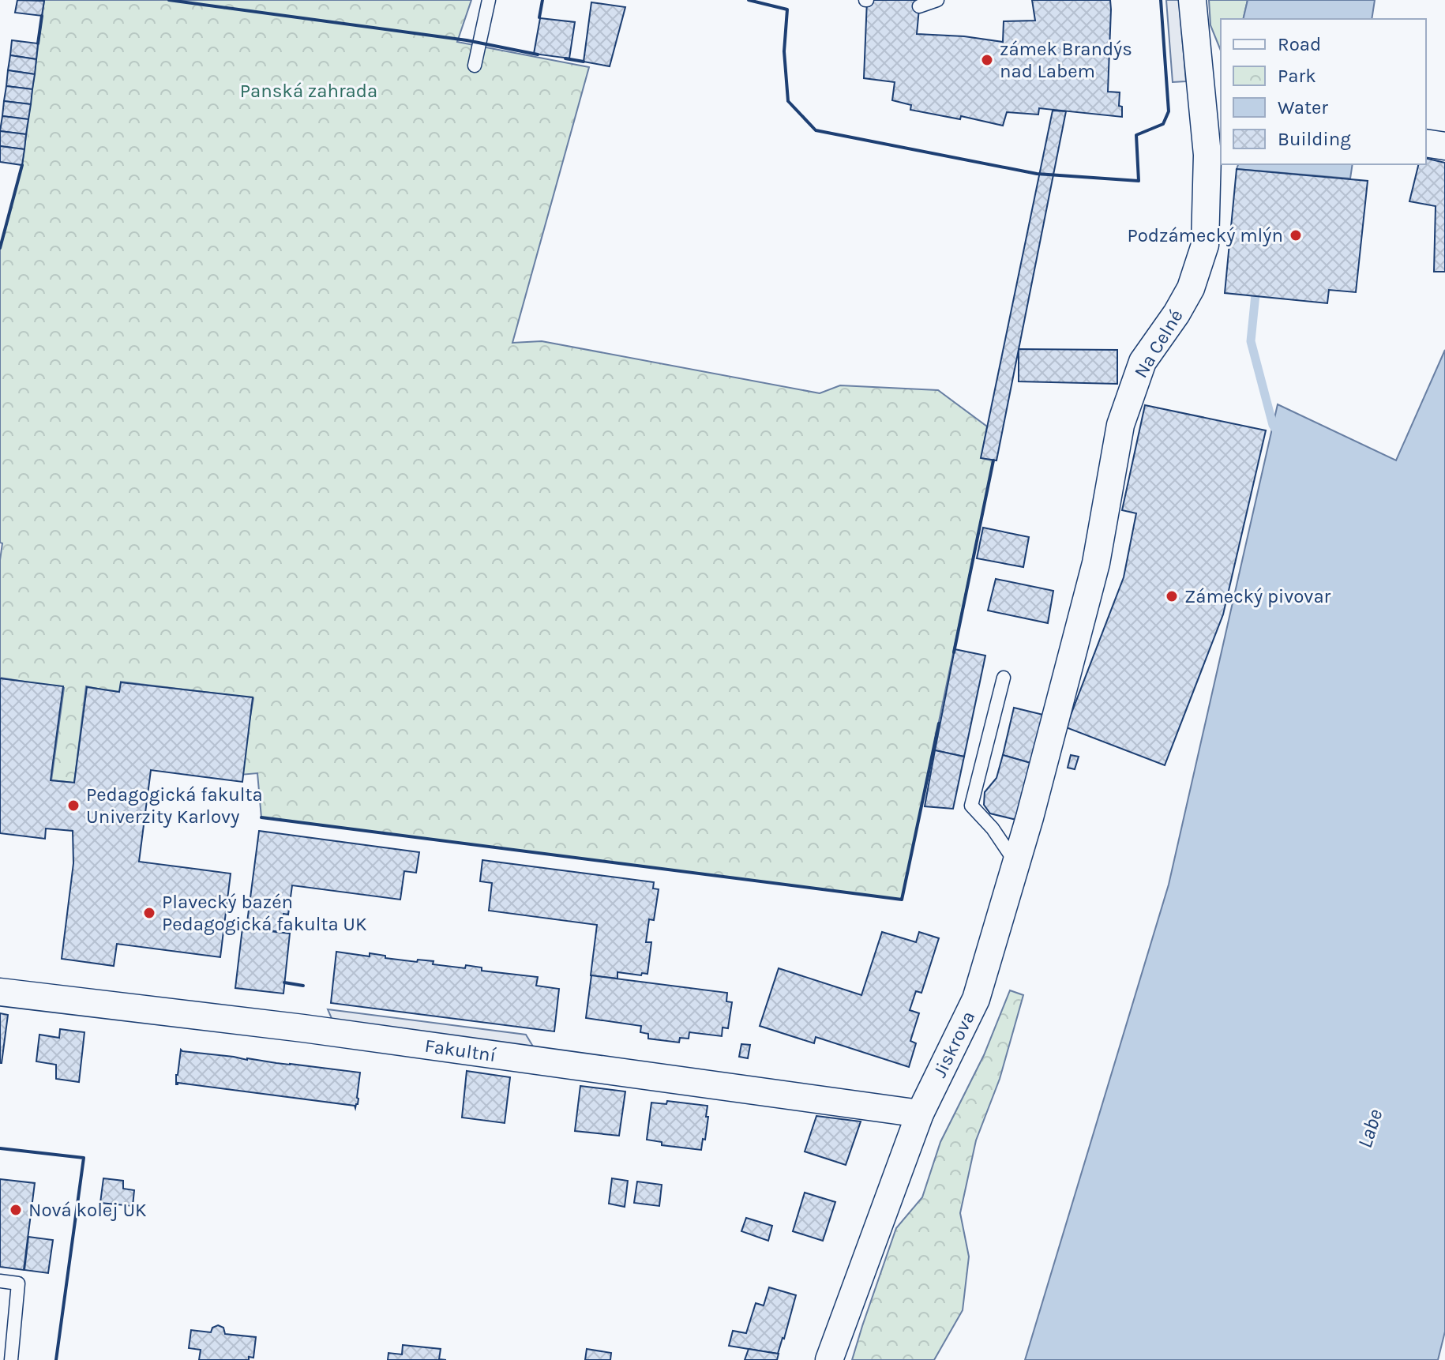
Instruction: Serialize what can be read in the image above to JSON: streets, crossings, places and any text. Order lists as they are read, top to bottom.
{
  "streets": {
    "street": ["Na Celné", "Jiskrova", "Fakultní"]
  },
  "crossings": [
    ["Na Celné", "Jiskrova"],
    ["Jiskrova", "Fakultní"]
  ],
  "water": ["Labe"],
  "parks": ["Panská zahrada"],
  "places": [
    "zámek Brandýs nad Labem",
    "Podzámecký mlýn",
    "Zámecký pivovar",
    "Pedagogická fakulta Univerzity Karlovy",
    "Plavecký bazén Pedagogická fakulta UK",
    "Nová kolej UK"
  ],
  "legend": [
    "Road",
    "Park",
    "Water",
    "Building"
  ]
}
